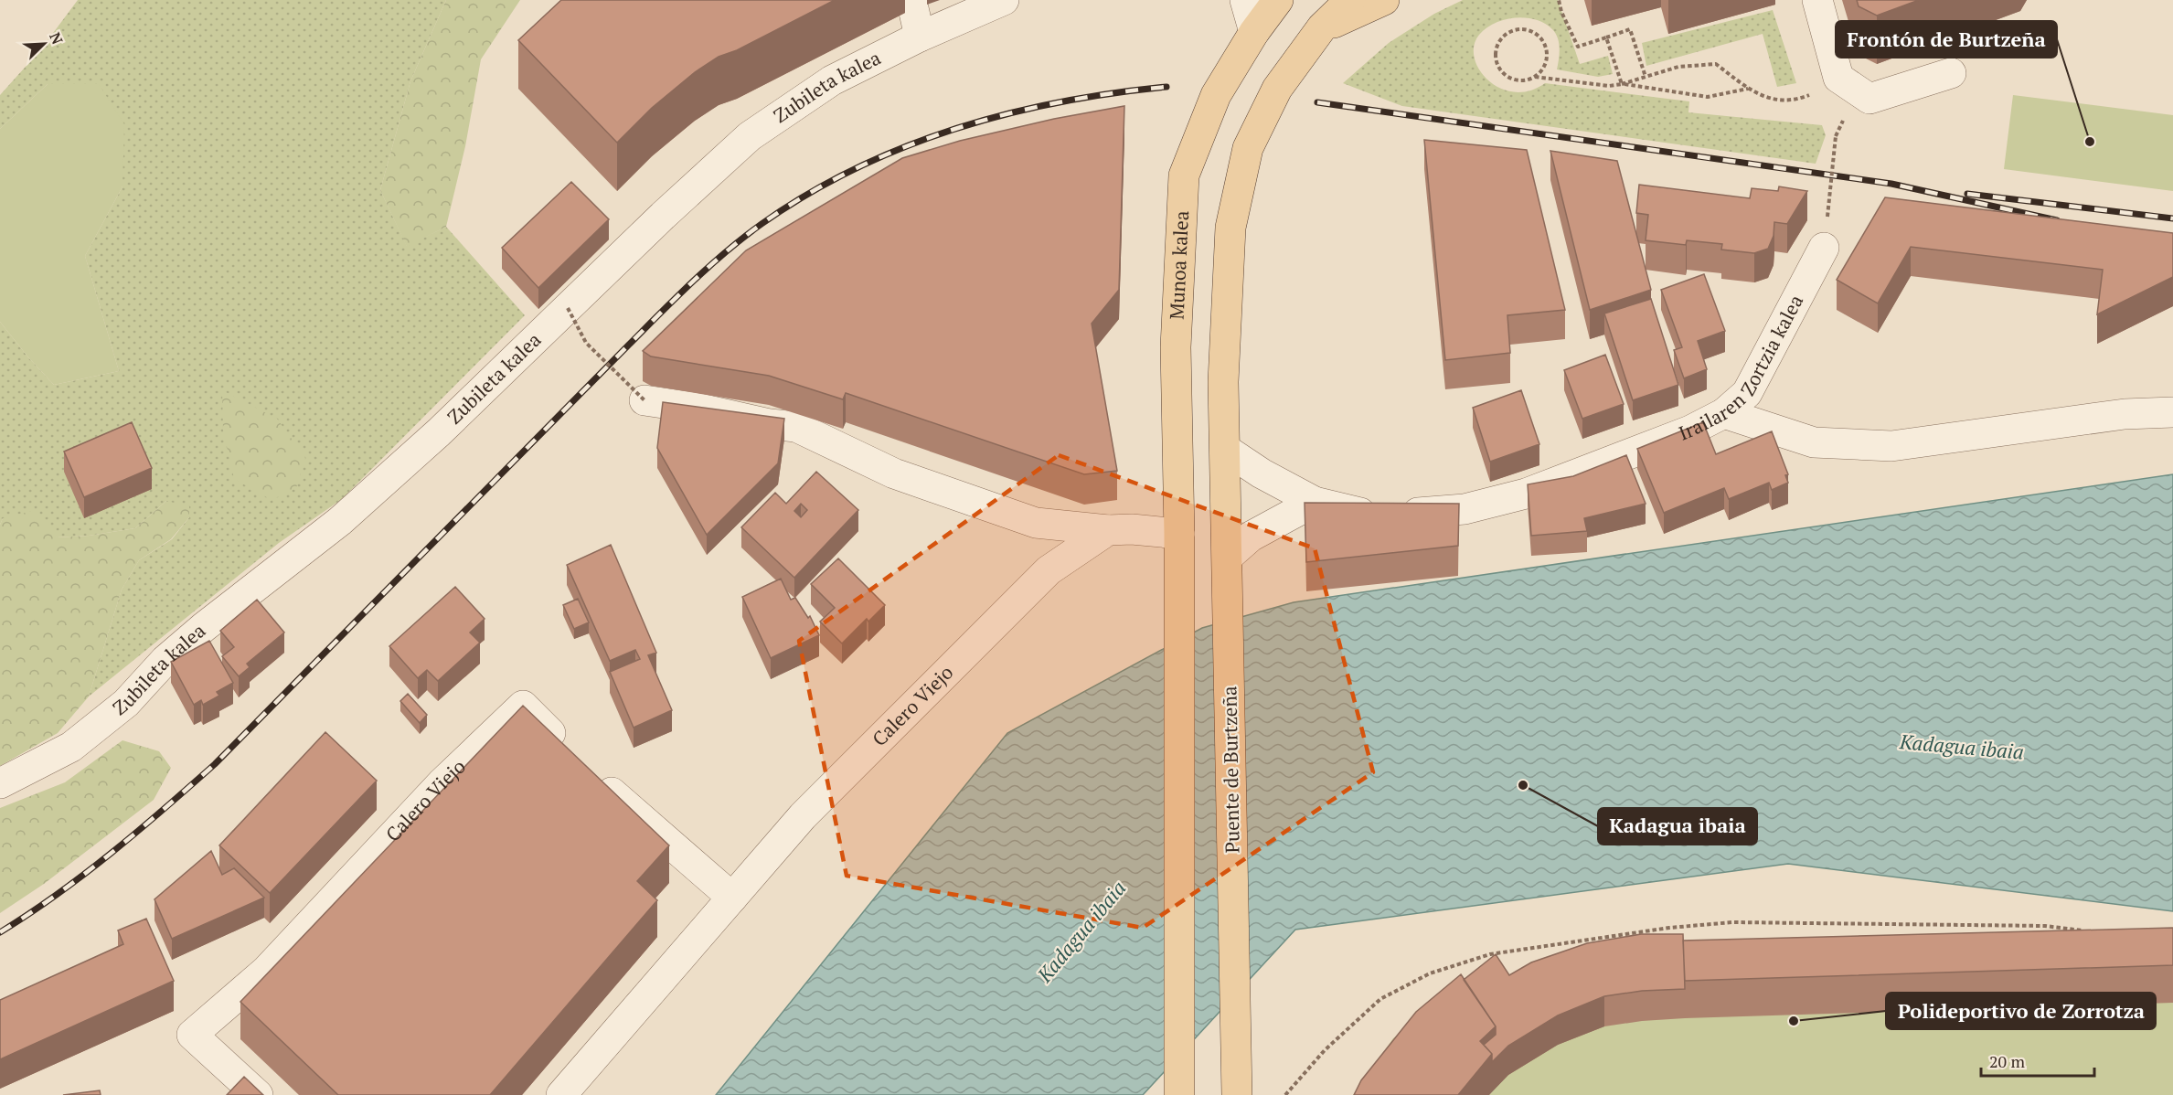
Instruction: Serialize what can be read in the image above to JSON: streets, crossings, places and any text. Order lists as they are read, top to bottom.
{
  "streets": {
    "main road": ["Munoa kalea", "Puente de Burtzeña"],
    "street": ["Zubileta kalea", "Irailaren Zortzia kalea", "Calero Viejo"]
  },
  "crossings": [
    ["Irailaren Zortzia kalea", "Puente de Burtzeña"]
  ],
  "water": ["Kadagua ibaia"],
  "places": ["Frontón de Burtzeña", "Kadagua ibaia", "Polideportivo de Zorrotza"],
  "scale_bar": "20 m",
  "north": "top right"
}
